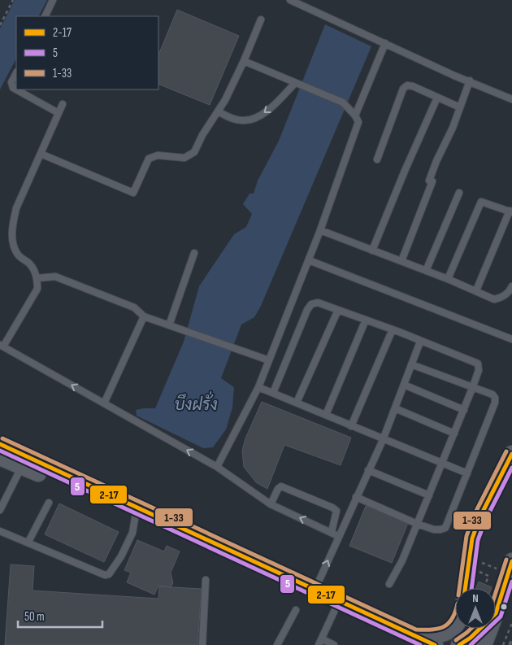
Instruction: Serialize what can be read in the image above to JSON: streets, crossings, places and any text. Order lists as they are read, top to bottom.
{
  "water": ["บึงฝรั่ง"],
  "lines": ["transit line 1-33", "transit line 2-17", "transit line 5"],
  "legend": ["2-17", "5", "1-33"],
  "scale_bar": "50 m",
  "north": "top"
}
